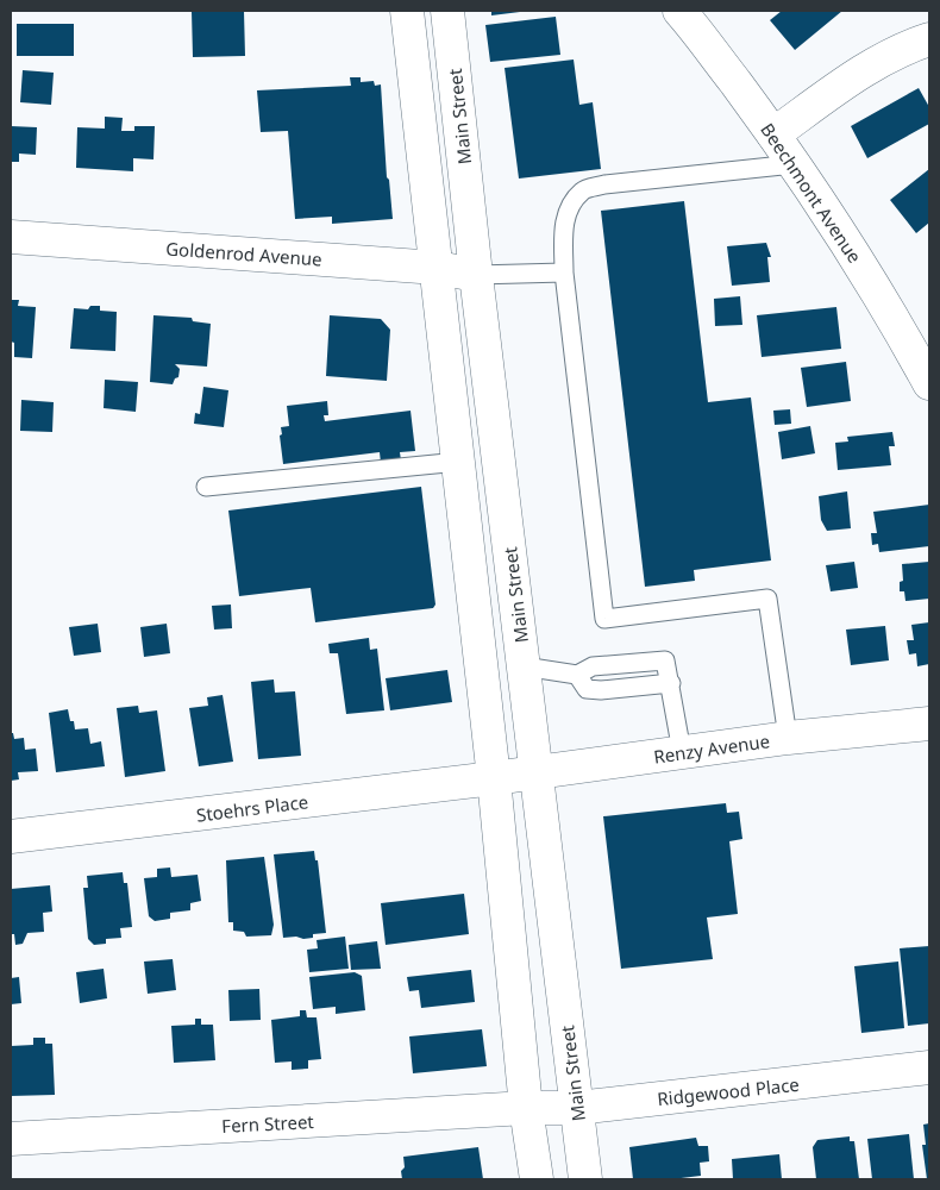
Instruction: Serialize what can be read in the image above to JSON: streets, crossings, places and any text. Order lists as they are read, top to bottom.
{
  "streets": {
    "street": [
      "Main Street",
      "Beechmont Avenue",
      "Goldenrod Avenue",
      "Renzy Avenue",
      "Stoehrs Place",
      "Ridgewood Place",
      "Fern Street"
    ]
  },
  "crossings": [
    ["Main Street", "Goldenrod Avenue"],
    ["Main Street", "Renzy Avenue"],
    ["Main Street", "Ridgewood Place"],
    ["Renzy Avenue", "Stoehrs Place"],
    ["Ridgewood Place", "Fern Street"]
  ]
}
